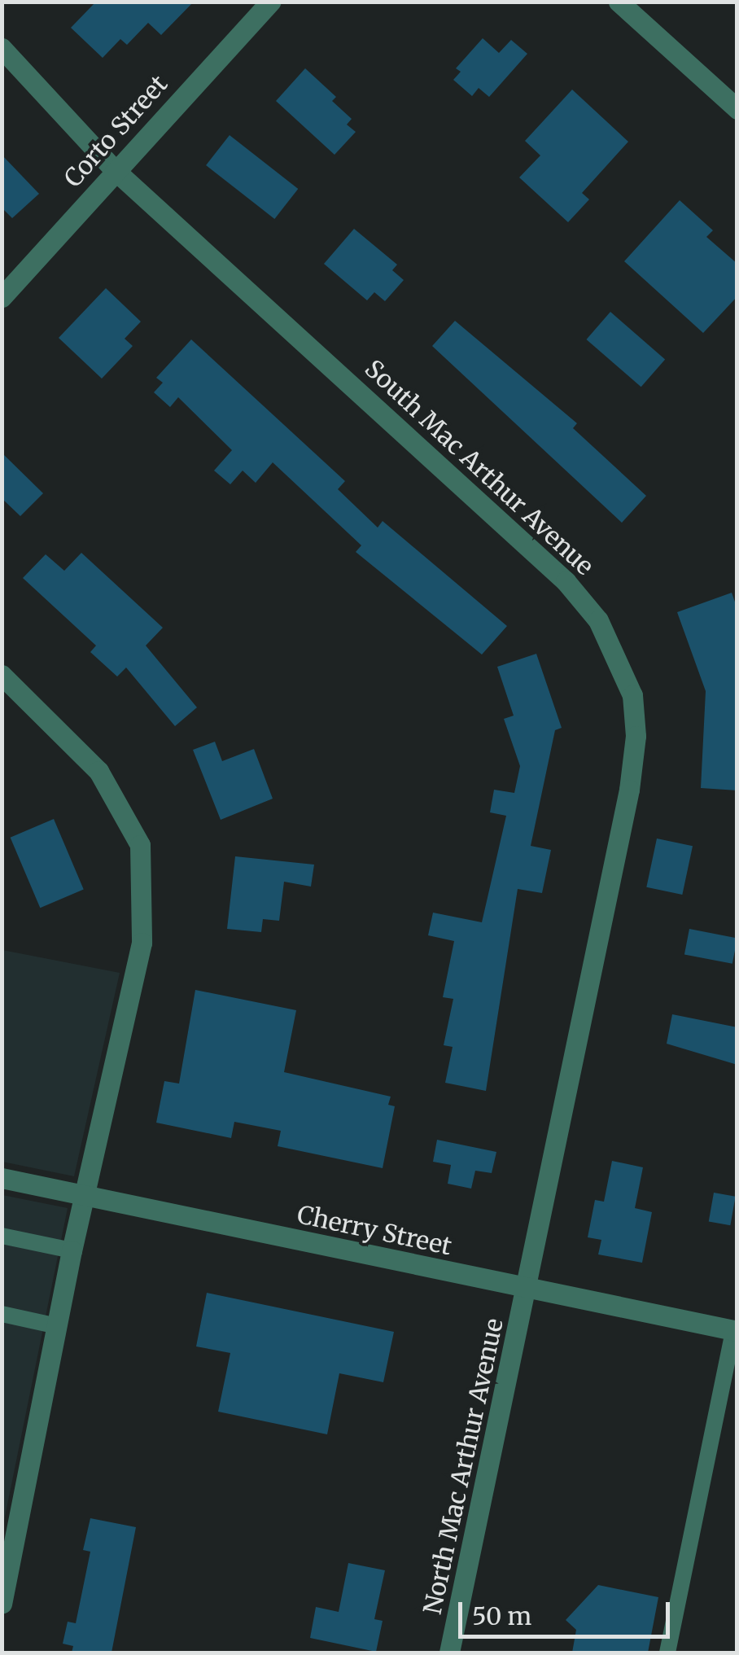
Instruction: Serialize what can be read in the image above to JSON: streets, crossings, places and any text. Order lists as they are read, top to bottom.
{
  "streets": {
    "street": [
      "Corto Street",
      "South Mac Arthur Avenue",
      "Cherry Street",
      "North Mac Arthur Avenue"
    ]
  },
  "crossings": [
    ["Corto Street", "South Mac Arthur Avenue"],
    ["South Mac Arthur Avenue", "Cherry Street"],
    ["South Mac Arthur Avenue", "North Mac Arthur Avenue"],
    ["Cherry Street", "North Mac Arthur Avenue"]
  ],
  "scale_bar": "50 m"
}
